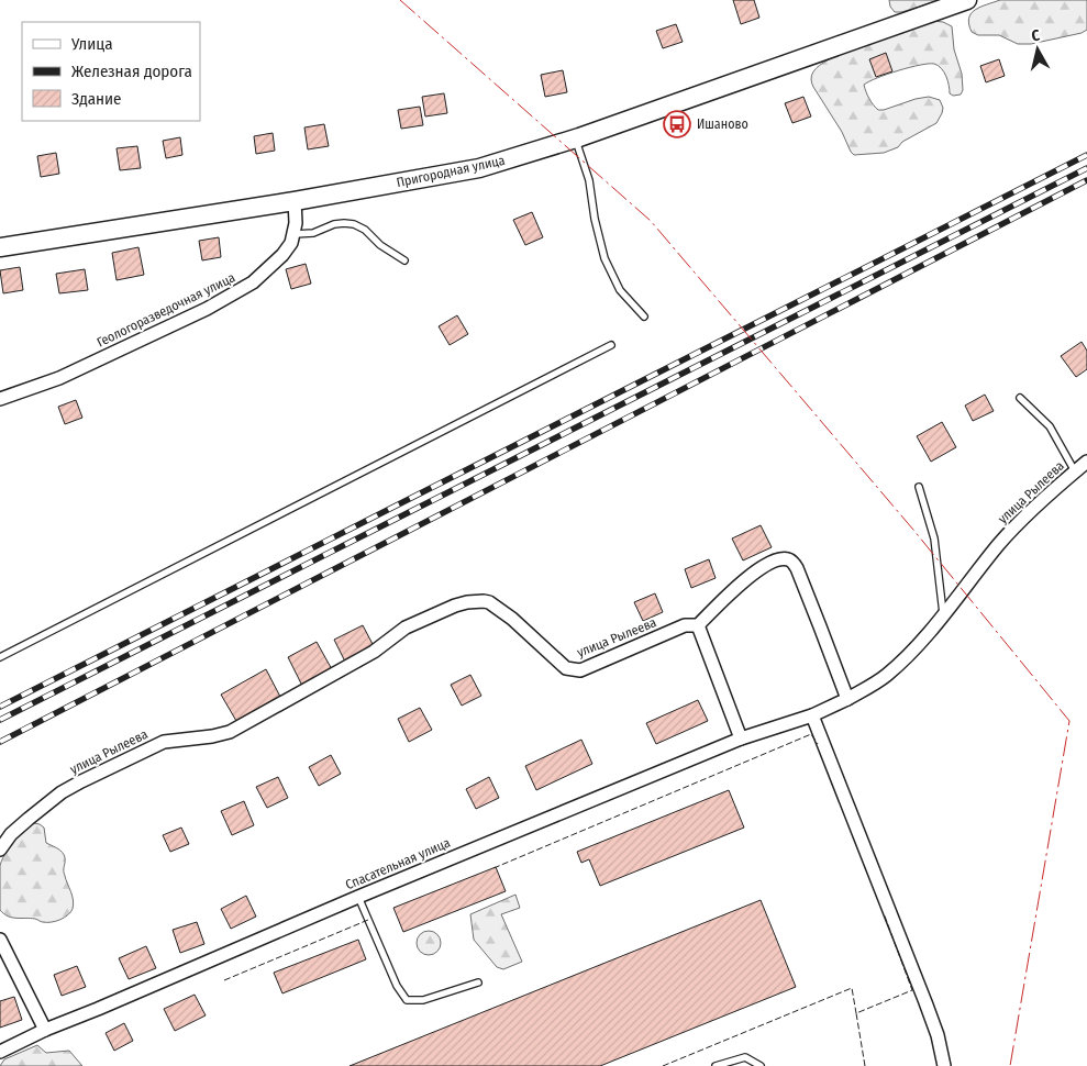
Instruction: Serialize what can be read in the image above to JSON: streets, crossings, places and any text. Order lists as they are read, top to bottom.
{
  "streets": {
    "main road": ["Пригородная улица"],
    "street": ["Геологоразведочная улица", "улица Рылеева", "Спасательная улица"]
  },
  "crossings": [
    ["улица Рылеева", "Спасательная улица"]
  ],
  "places": {
    "bus stop": ["Ишаново"]
  },
  "legend": ["Улица", "Железная дорога", "Здание"],
  "north": "top"
}
